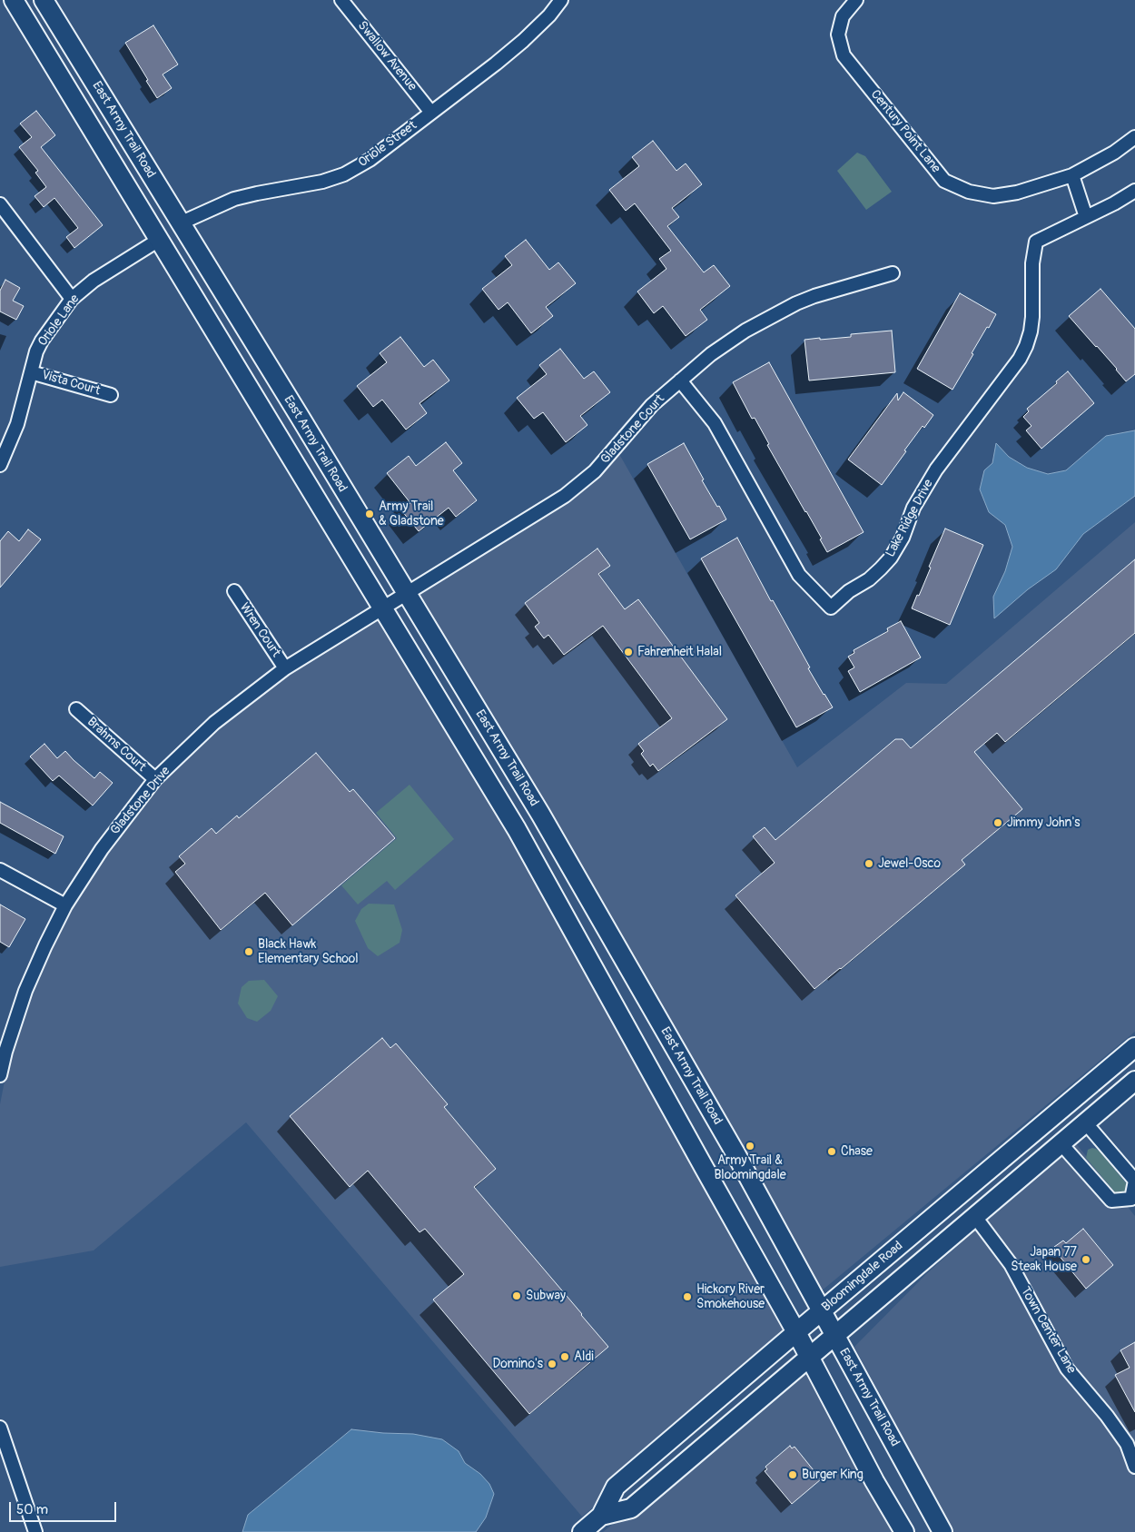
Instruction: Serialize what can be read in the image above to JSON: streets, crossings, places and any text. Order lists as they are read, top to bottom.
{
  "streets": {
    "main road": ["East Army Trail Road", "Bloomingdale Road"],
    "street": [
      "Swallow Avenue",
      "Century Point Lane",
      "Oriole Street",
      "Oriole Lane",
      "Vista Court",
      "Gladstone Court",
      "Lake Ridge Drive",
      "Wren Court",
      "Brahms Court",
      "Gladstone Drive",
      "Town Center Lane"
    ]
  },
  "crossings": [
    ["Swallow Avenue", "Oriole Street"],
    ["East Army Trail Road", "Oriole Street"],
    ["East Army Trail Road", "Gladstone Court"],
    ["East Army Trail Road", "Bloomingdale Road"],
    ["Oriole Lane", "Vista Court"],
    ["Gladstone Court", "Lake Ridge Drive"],
    ["Gladstone Court", "Gladstone Drive"],
    ["Wren Court", "Gladstone Drive"],
    ["Brahms Court", "Gladstone Drive"],
    ["Bloomingdale Road", "Town Center Lane"]
  ],
  "places": [
    "Army Trail & Gladstone",
    "Fahrenheit Halal",
    "Jimmy John's",
    "Jewel-Osco",
    "Black Hawk Elementary School",
    "Army Trail & Bloomingdale",
    "Chase",
    "Japan 77 Steak House",
    "Subway",
    "Hickory River Smokehouse",
    "Aldi",
    "Domino's",
    "Burger King"
  ],
  "scale_bar": "50 m"
}
